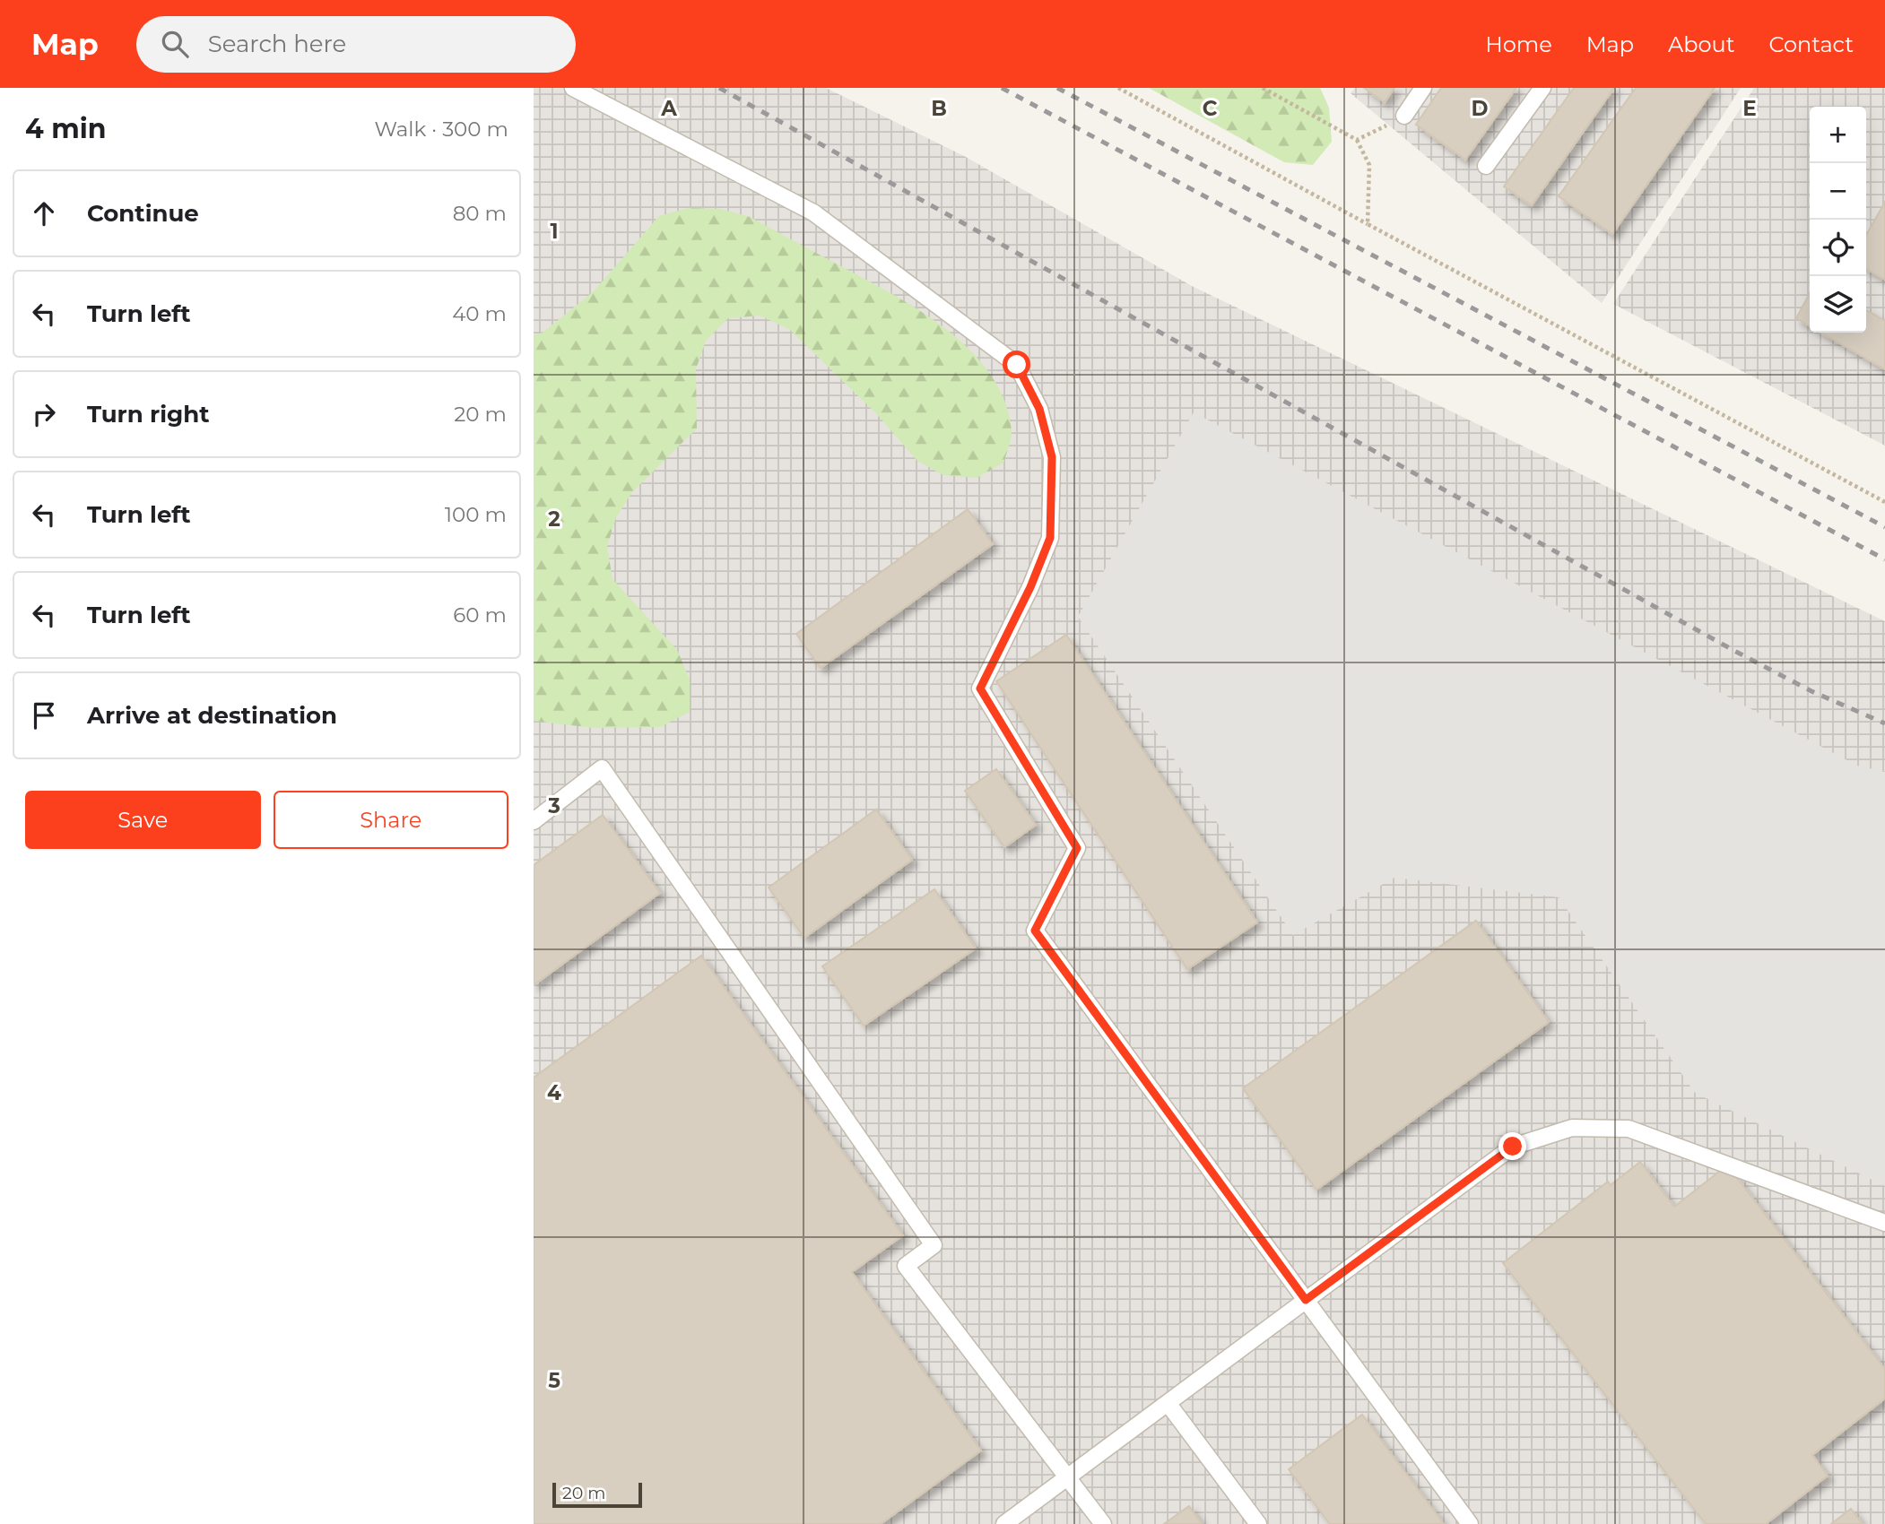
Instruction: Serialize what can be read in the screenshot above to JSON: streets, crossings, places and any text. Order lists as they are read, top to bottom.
{
  "scale_bar": "20 m",
  "page": {
    "header": "Map",
    "search": "Search here",
    "nav": [
      "Home",
      "Map",
      "About",
      "Contact"
    ],
    "heading": ["4 min", "Walk · 300 m"],
    "map_buttons": ["+", "−"],
    "list": [
      ["Continue", "80 m"],
      ["Turn left", "40 m"],
      ["Turn right", "20 m"],
      ["Turn left", "100 m"],
      ["Turn left", "60 m"],
      "Arrive at destination"
    ],
    "buttons": ["Save", "Share"],
    "scale": "20 m"
  },
  "grid": {
    "columns": [
      "A",
      "B",
      "C",
      "D",
      "E"
    ],
    "rows": [
      "1",
      "2",
      "3",
      "4",
      "5"
    ]
  }
}
